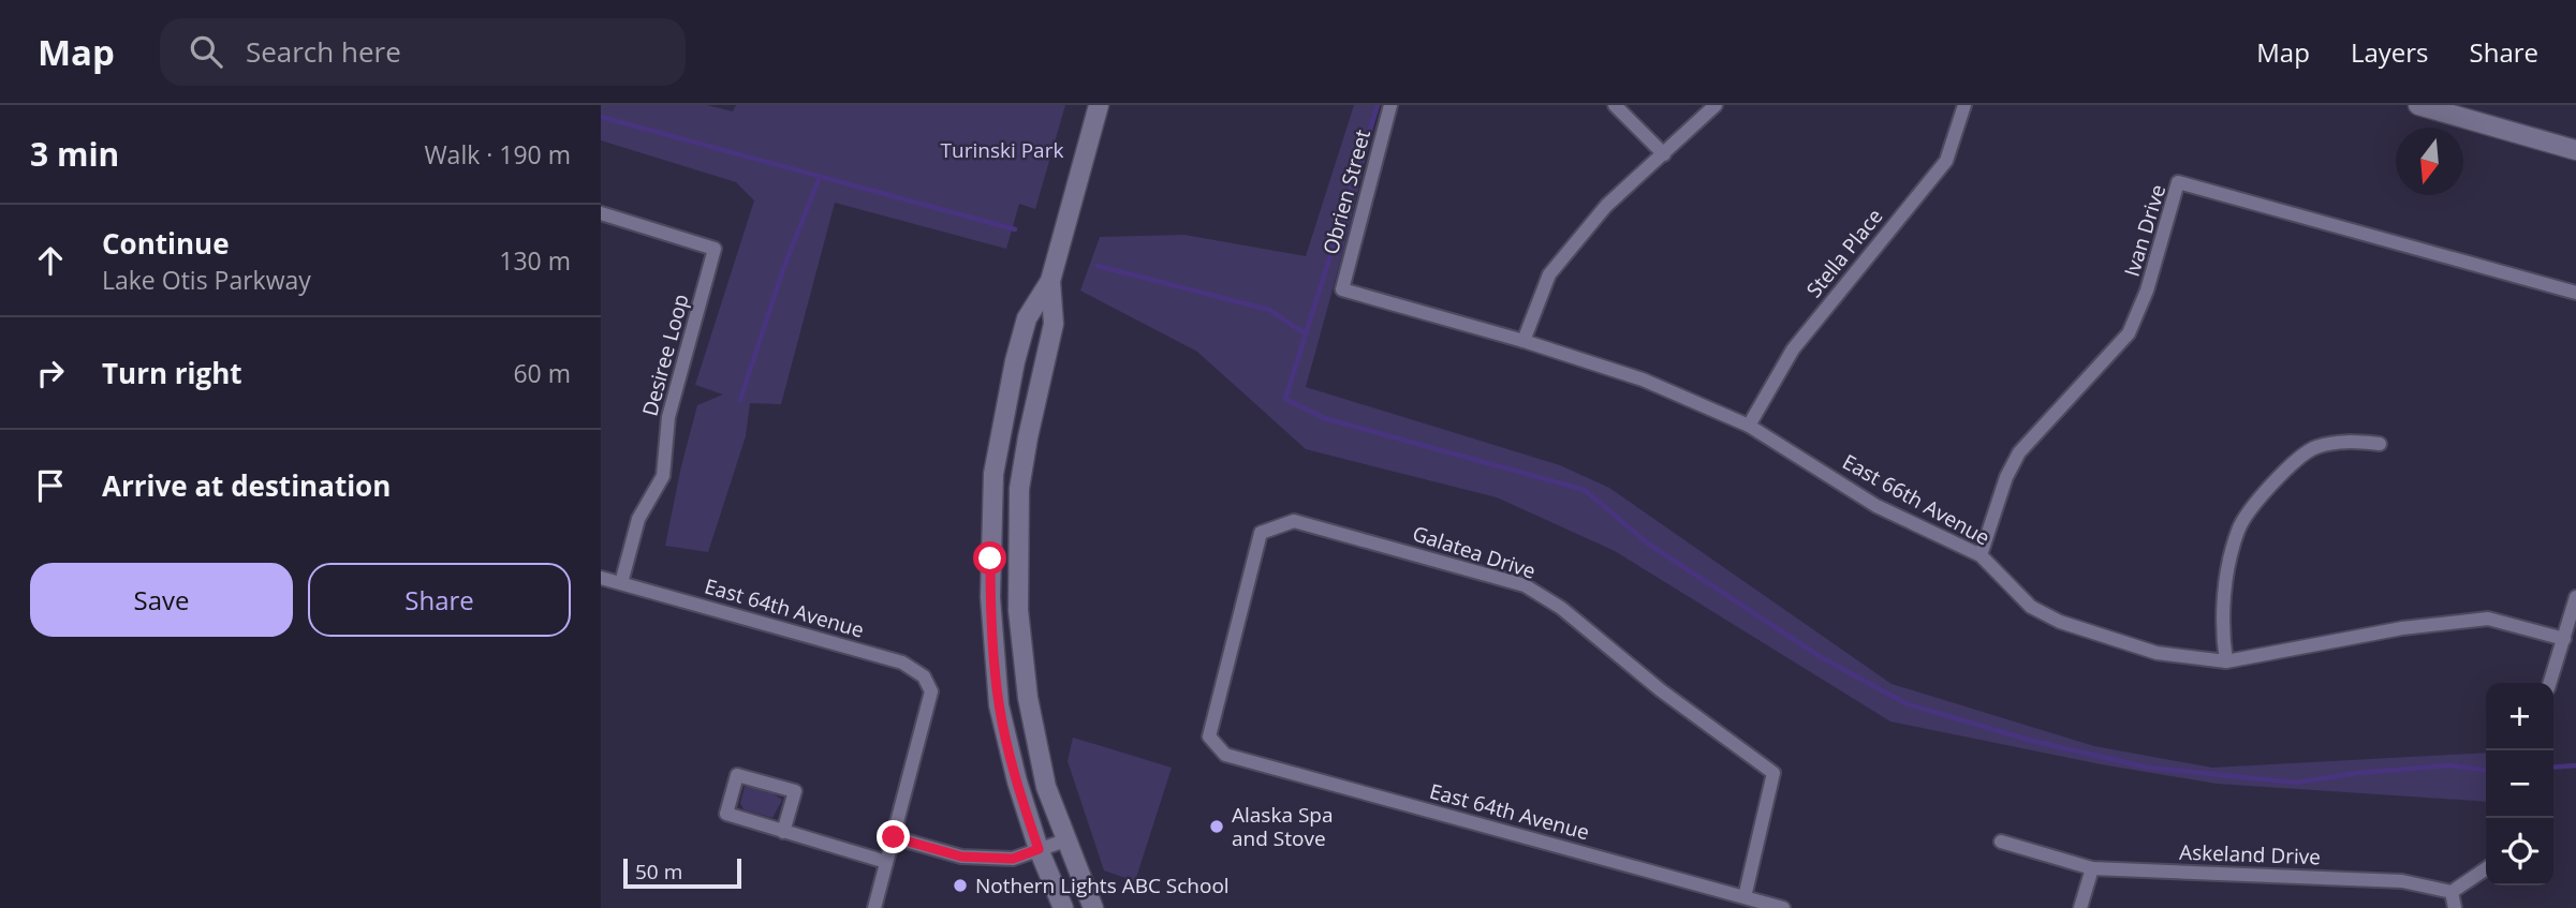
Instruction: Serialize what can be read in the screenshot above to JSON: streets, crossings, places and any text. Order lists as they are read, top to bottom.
{
  "streets": {
    "street": [
      "Obrien Street",
      "Ivan Drive",
      "Stella Place",
      "Desiree Loop",
      "East 66th Avenue",
      "Galatea Drive",
      "East 64th Avenue",
      "Askeland Drive"
    ]
  },
  "crossings": [
    ["Obrien Street", "East 66th Avenue"],
    ["Ivan Drive", "East 66th Avenue"],
    ["Stella Place", "East 66th Avenue"],
    ["Desiree Loop", "East 64th Avenue"],
    ["Galatea Drive", "East 64th Avenue"]
  ],
  "parks": ["Turinski Park"],
  "places": ["Alaska Spa and Stove", "Nothern Lights ABC School"],
  "scale_bar": "50 m",
  "north": "bottom",
  "page": {
    "header": "Map",
    "search": "Search here",
    "nav": ["Map", "Layers", "Share"],
    "heading": ["3 min", "Walk · 190 m"],
    "list": [
      ["Continue", "Lake Otis Parkway", "130 m"],
      ["Turn right", "60 m"],
      "Arrive at destination"
    ],
    "buttons": ["Save", "Share"],
    "map_buttons": ["+", "−"],
    "scale": "50 m"
  }
}
